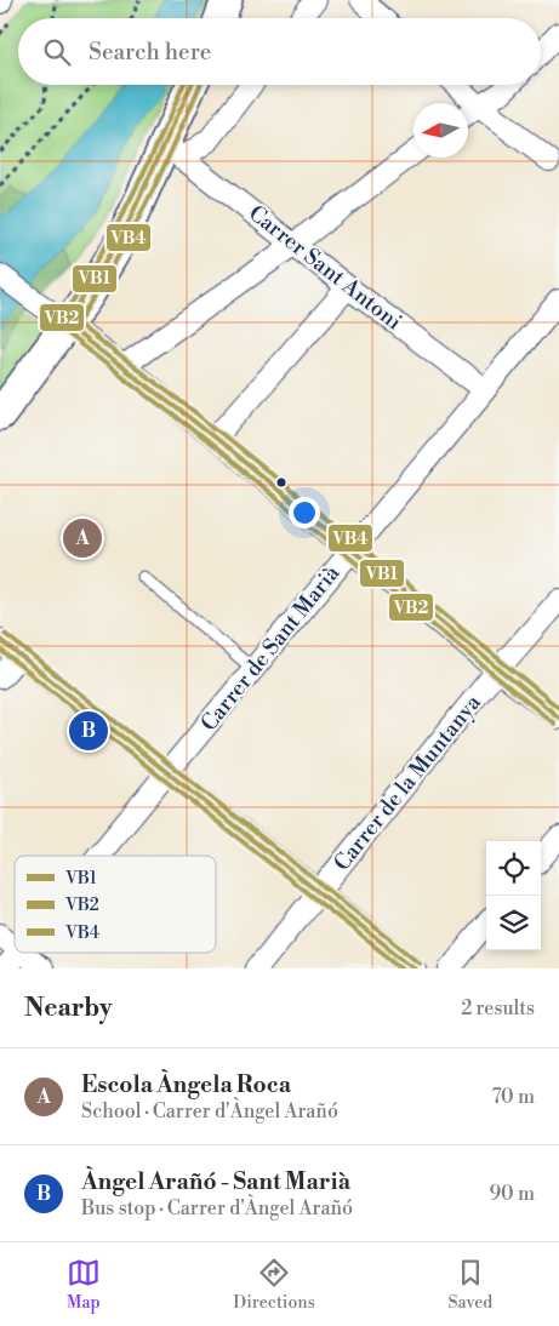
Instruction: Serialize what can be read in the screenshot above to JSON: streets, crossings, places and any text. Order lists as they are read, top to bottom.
{
  "streets": {
    "street": ["Carrer Sant Antoni", "Carrer de Sant Marià", "Carrer de la Muntanya"]
  },
  "crossings": [
    ["Carrer Sant Antoni", "Carrer de Sant Marià"]
  ],
  "lines": ["transit line VB1", "transit line VB2", "transit line VB4"],
  "legend": ["VB1", "VB2", "VB4"],
  "north": "left",
  "page": {
    "search": "Search here",
    "pins": ["A", "B"],
    "heading": ["Nearby", "2 results"],
    "list": [
      {
        "mark": "A",
        "name": "Escola Àngela Roca",
        "note": "School · Carrer d'Àngel Arañó",
        "value": "70 m"
      },
      {
        "mark": "B",
        "name": "Àngel Arañó - Sant Marià",
        "note": "Bus stop · Carrer d'Àngel Arañó",
        "value": "90 m"
      }
    ],
    "nav": ["Map", "Directions", "Saved"]
  }
}
